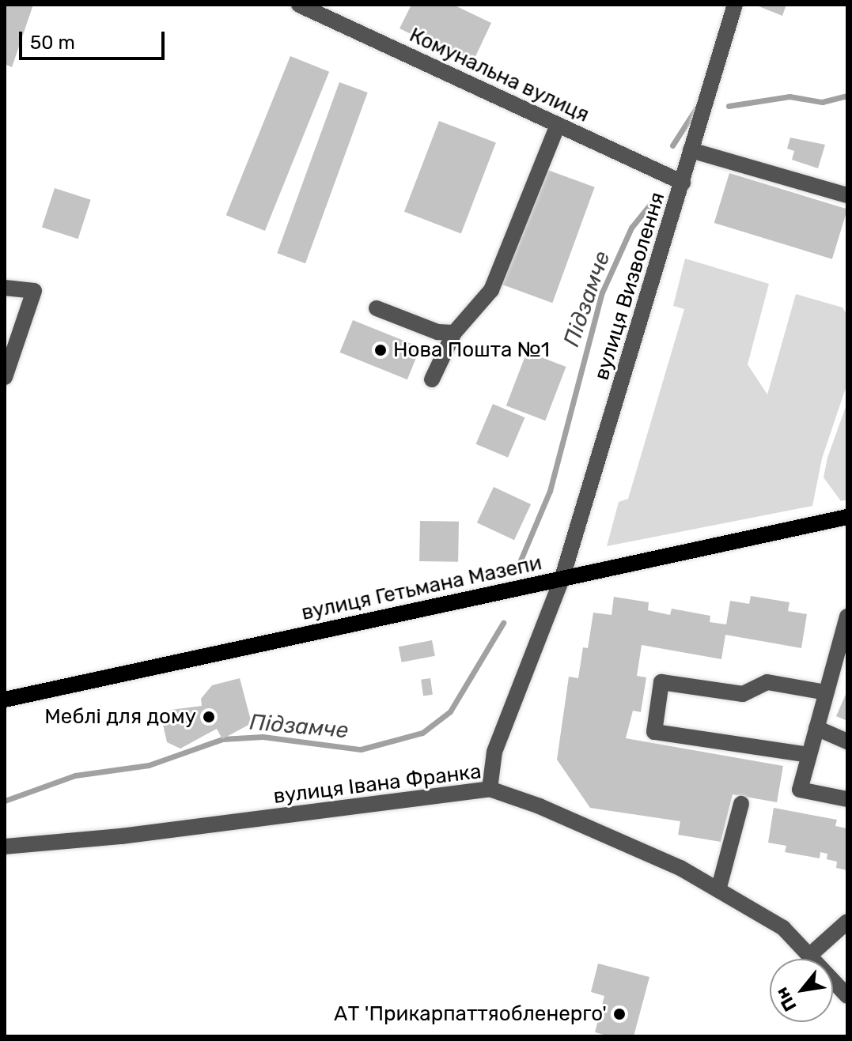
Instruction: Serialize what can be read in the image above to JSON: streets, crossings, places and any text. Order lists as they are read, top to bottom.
{
  "streets": {
    "main road": ["вулиця Гетьмана Мазепи"],
    "street": ["Комунальна вулиця", "вулиця Визволення", "вулиця Івана Франка"]
  },
  "crossings": [
    ["Комунальна вулиця", "вулиця Визволення"],
    ["вулиця Визволення", "вулиця Гетьмана Мазепи"],
    ["вулиця Визволення", "вулиця Івана Франка"]
  ],
  "water": ["Підзамче"],
  "places": ["Нова Пошта №1", "Меблі для дому", "АТ 'Прикарпаттяобленерго'"],
  "scale_bar": "50 m",
  "north": "bottom left"
}
